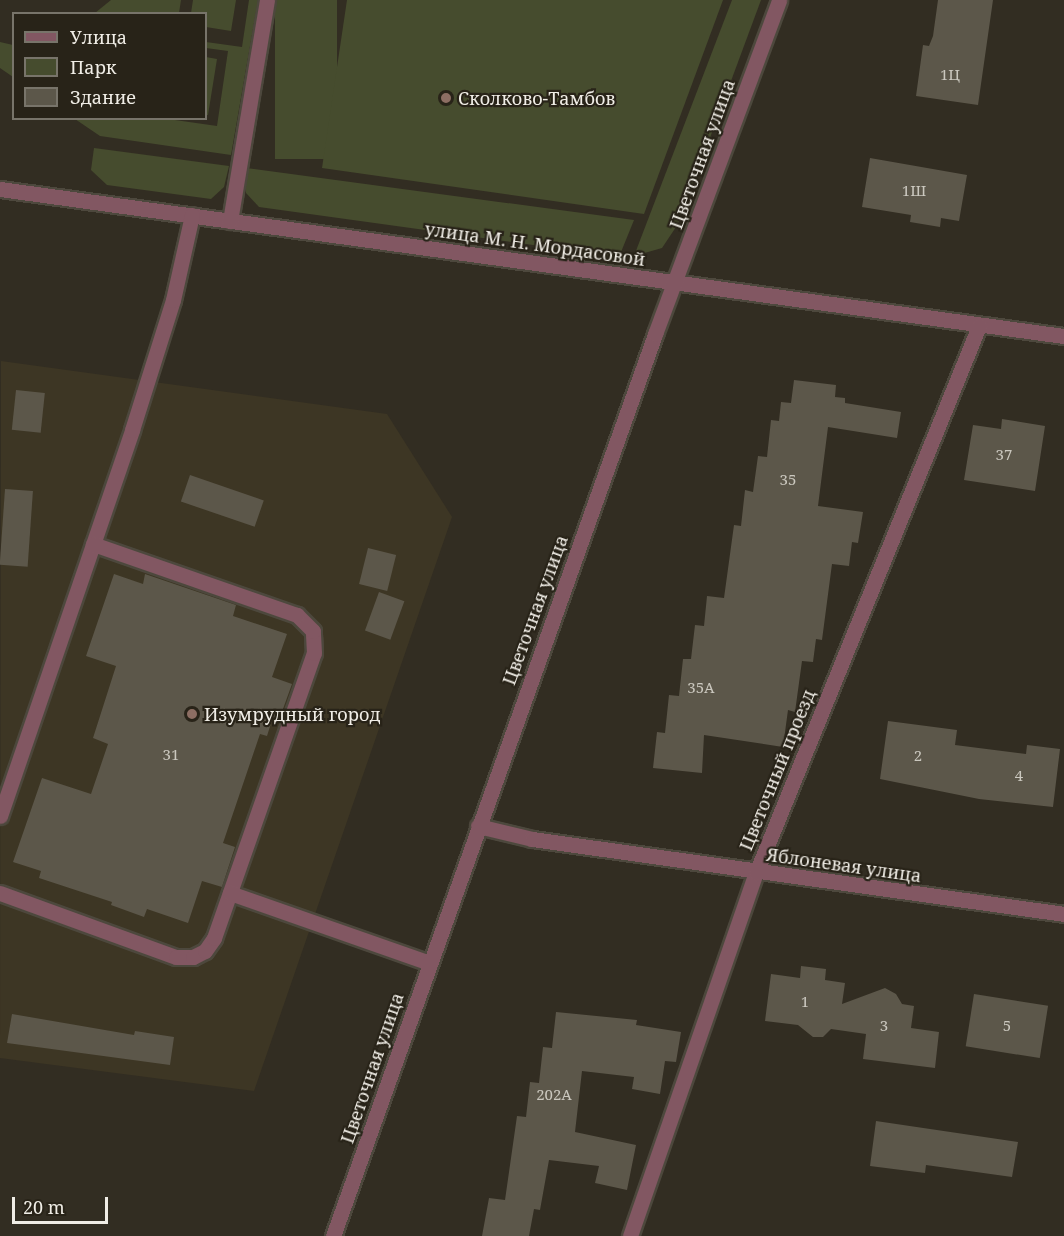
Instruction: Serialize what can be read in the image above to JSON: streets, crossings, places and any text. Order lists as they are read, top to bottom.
{
  "streets": {
    "street": [
      "Цветочная улица",
      "улица М. Н. Мордасовой",
      "Цветочный проезд",
      "Яблоневая улица"
    ]
  },
  "crossings": [
    ["Цветочная улица", "улица М. Н. Мордасовой"],
    ["Цветочная улица", "Яблоневая улица"],
    ["улица М. Н. Мордасовой", "Цветочный проезд"],
    ["Цветочный проезд", "Яблоневая улица"]
  ],
  "places": ["Сколково-Тамбов", "Изумрудный город"],
  "house_numbers": [
    "1Ц",
    "1Ш",
    "37",
    "35",
    "35А",
    "31",
    "2",
    "4",
    "1",
    "3",
    "5",
    "202А"
  ],
  "legend": ["Улица", "Парк", "Здание"],
  "scale_bar": "20 m"
}
